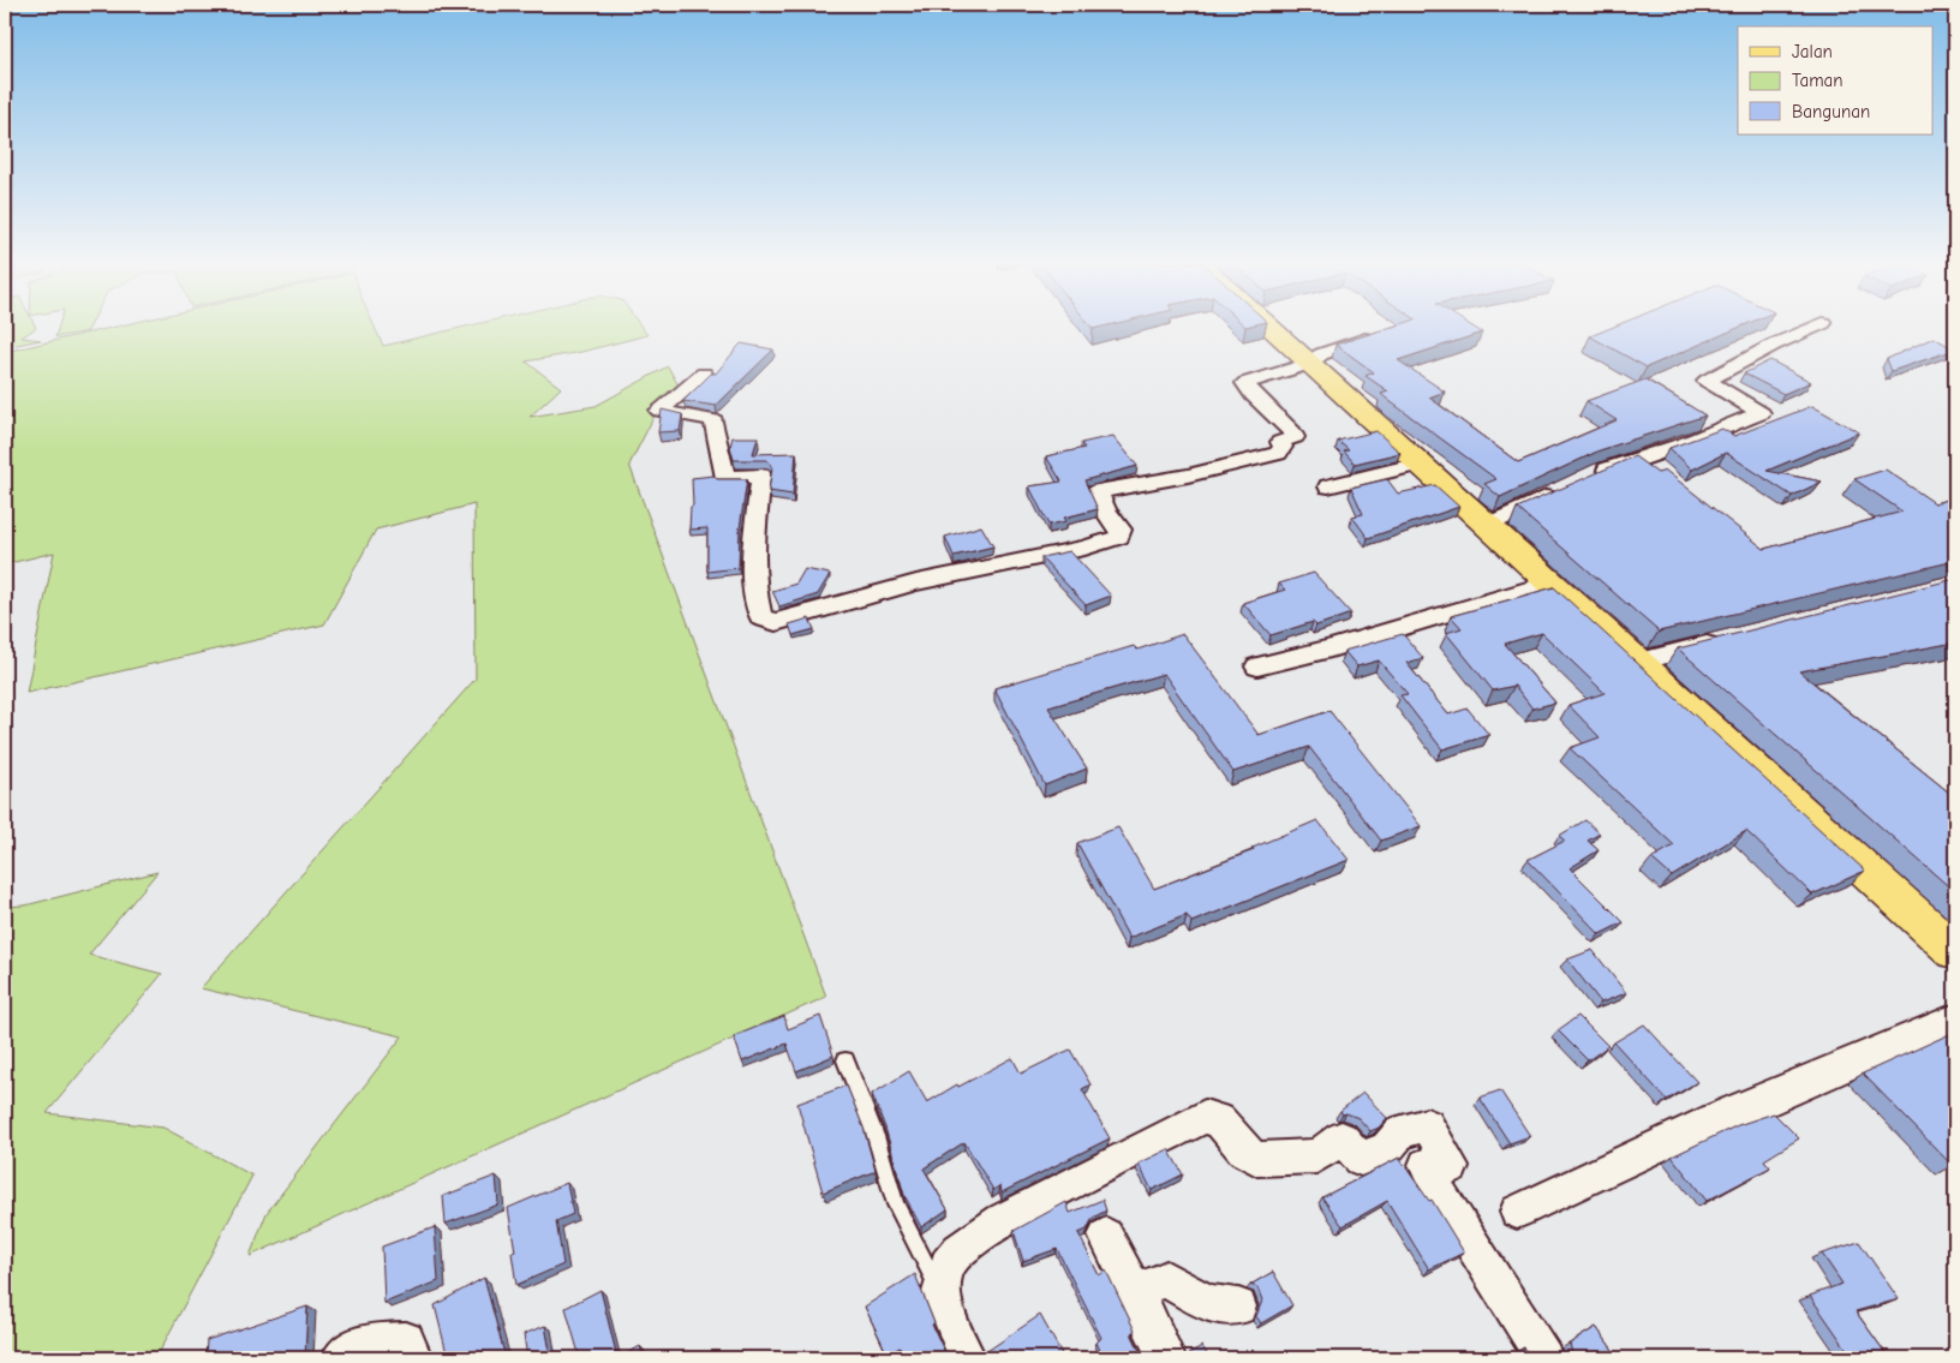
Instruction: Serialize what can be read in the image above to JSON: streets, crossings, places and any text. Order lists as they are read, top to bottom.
{
  "legend": ["Jalan", "Taman", "Bangunan"]
}
